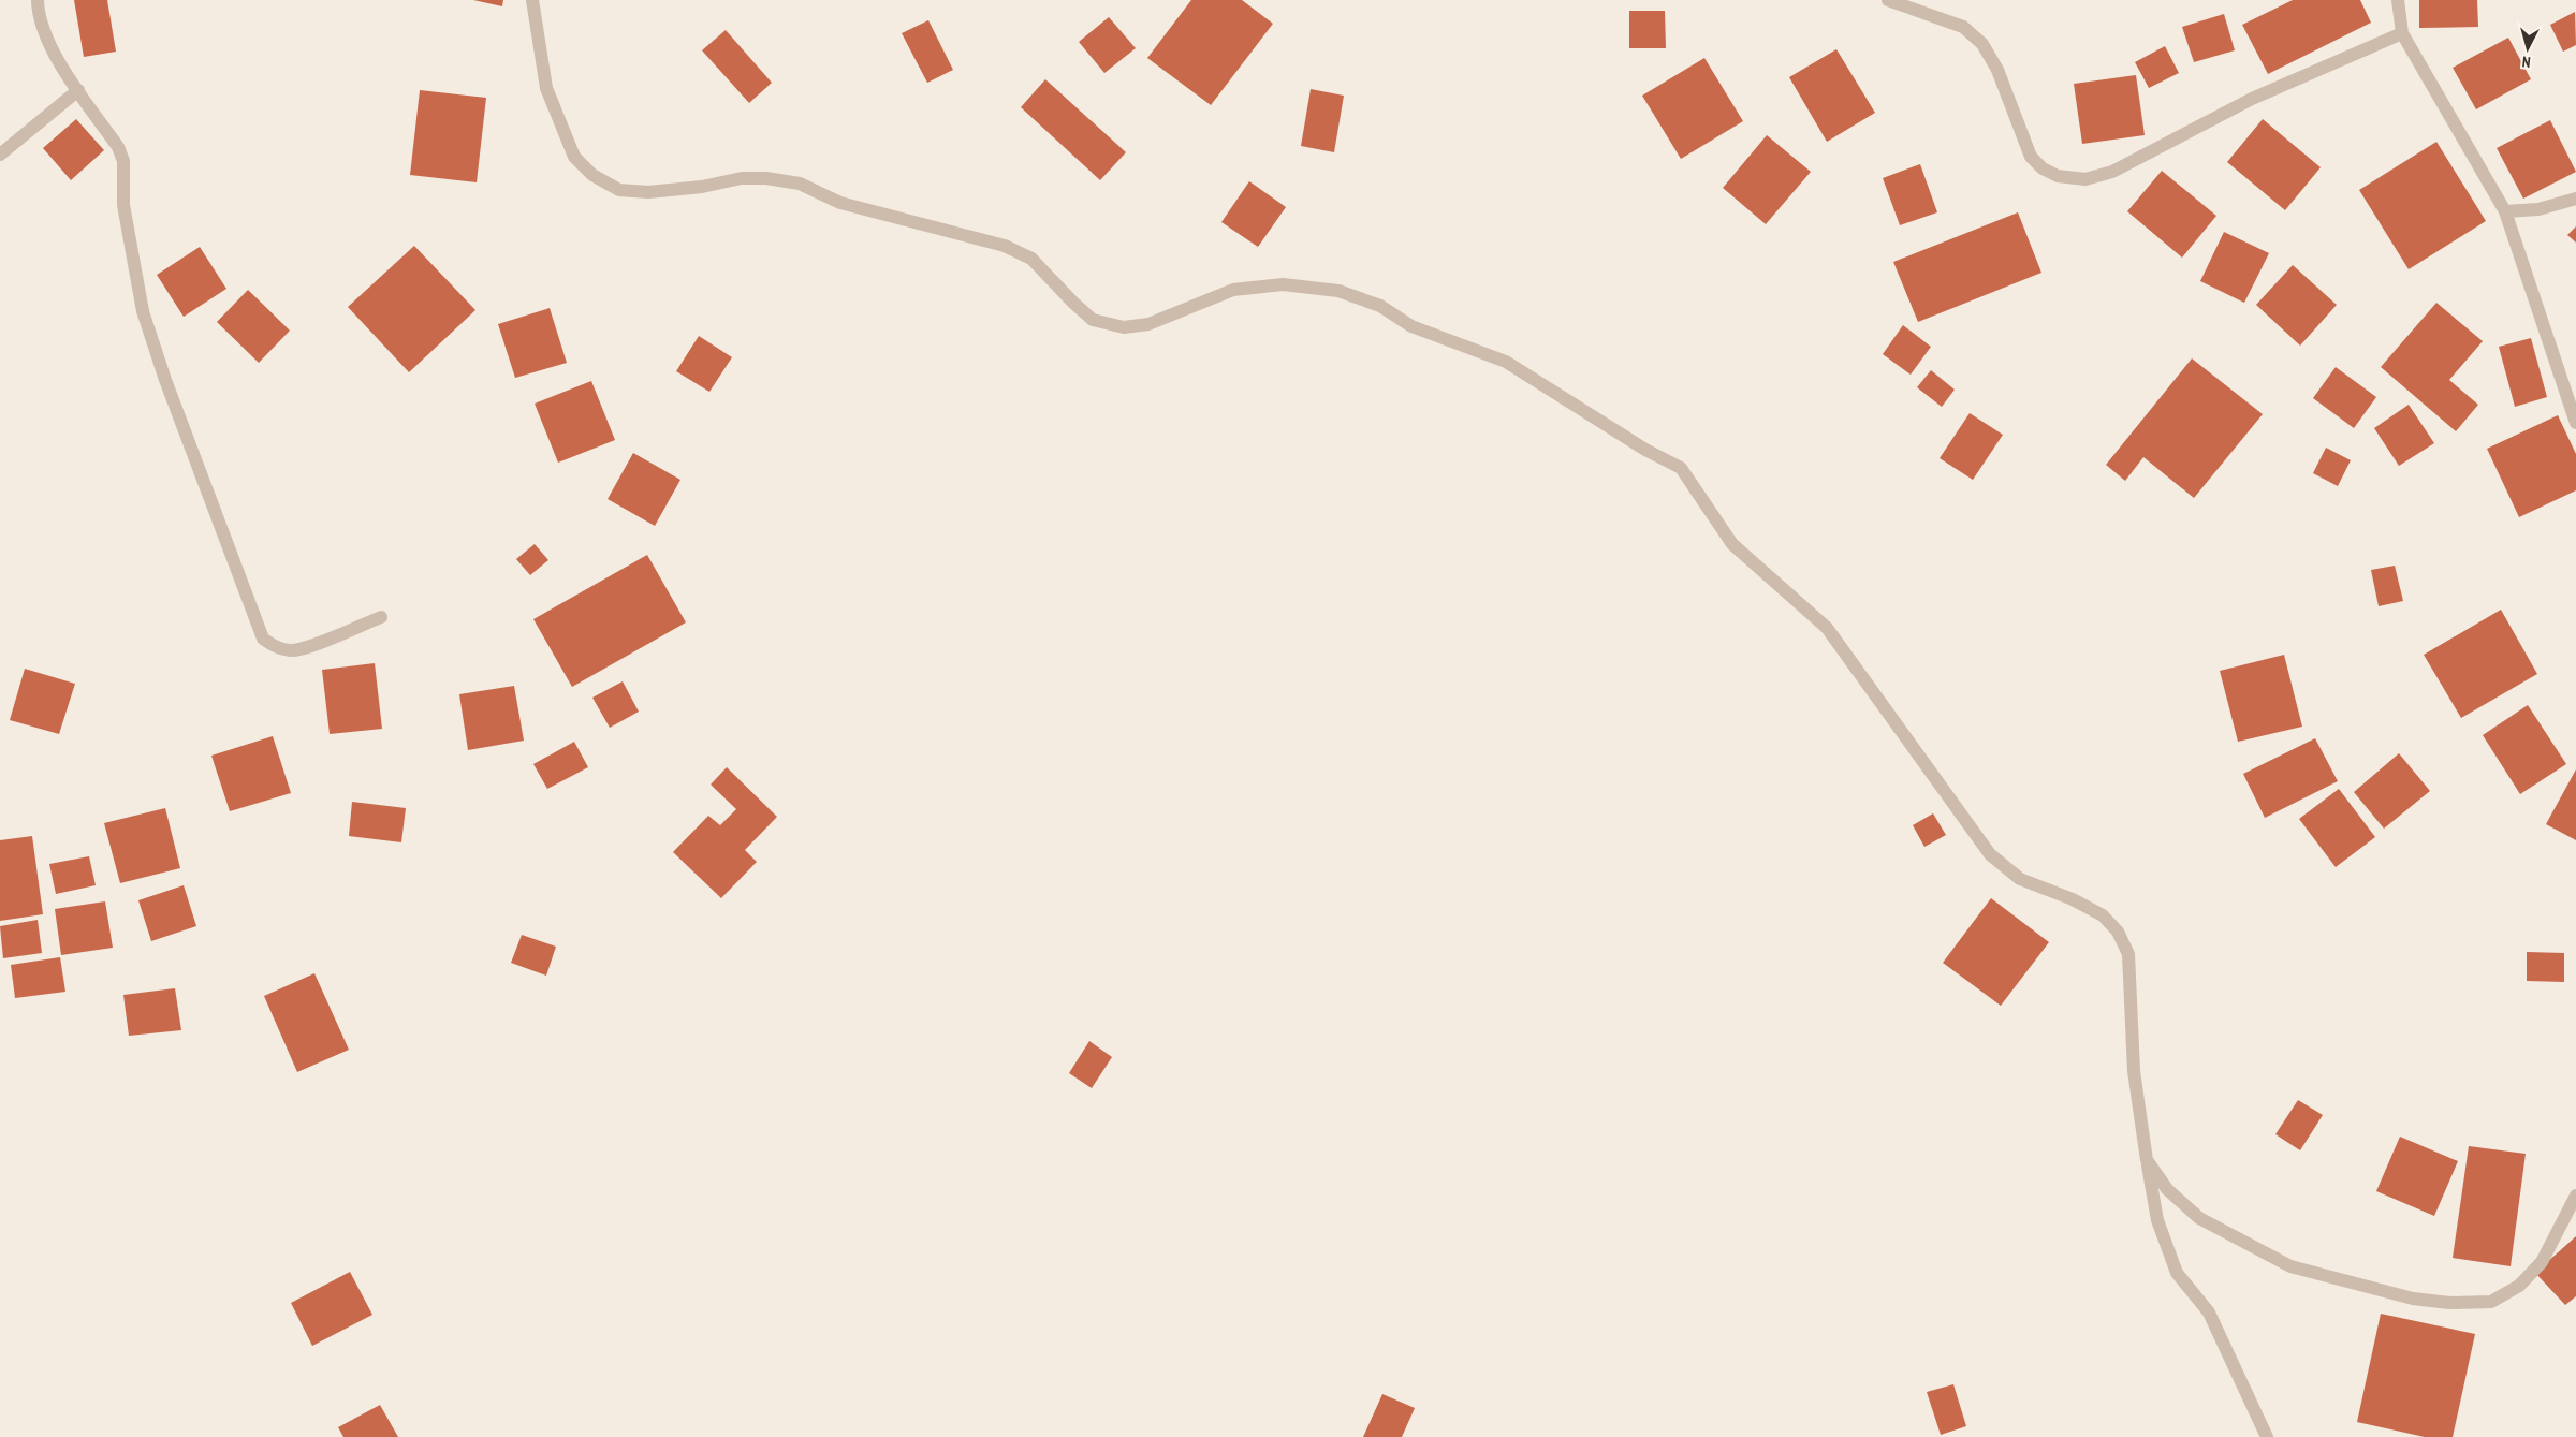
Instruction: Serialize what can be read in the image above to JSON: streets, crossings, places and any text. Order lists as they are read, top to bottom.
{
  "north": "bottom"
}
